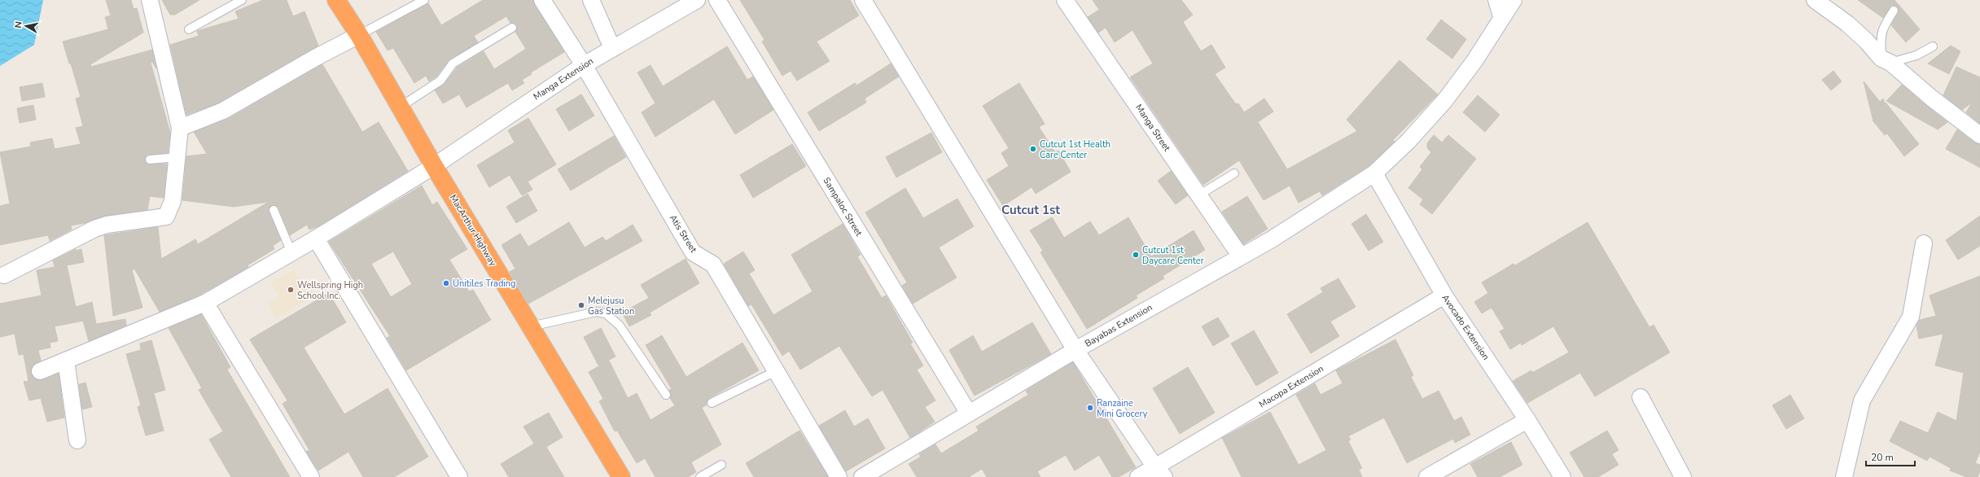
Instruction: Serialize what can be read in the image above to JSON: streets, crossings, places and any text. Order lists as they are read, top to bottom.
{
  "streets": {
    "highway": ["MacArthur Highway"],
    "street": [
      "Manga Extension",
      "Manga Street",
      "Sampaloc Street",
      "Atis Street",
      "Bayabas Extension",
      "Avocado Extension",
      "Macopa Extension"
    ]
  },
  "crossings": [
    ["Manga Extension", "MacArthur Highway"],
    ["Manga Extension", "Atis Street"],
    ["Manga Street", "Bayabas Extension"],
    ["Sampaloc Street", "Bayabas Extension"],
    ["Bayabas Extension", "Avocado Extension"],
    ["Avocado Extension", "Macopa Extension"]
  ],
  "districts": ["Cutcut 1st"],
  "places": [
    "Cutcut 1st Health Care Center",
    "Cutcut 1st Daycare Center",
    "Unitiles Trading",
    "Wellspring High School Inc.",
    "Melejusu Gas Station",
    "Ranzaine Mini Grocery"
  ],
  "scale_bar": "20 m",
  "north": "left"
}
